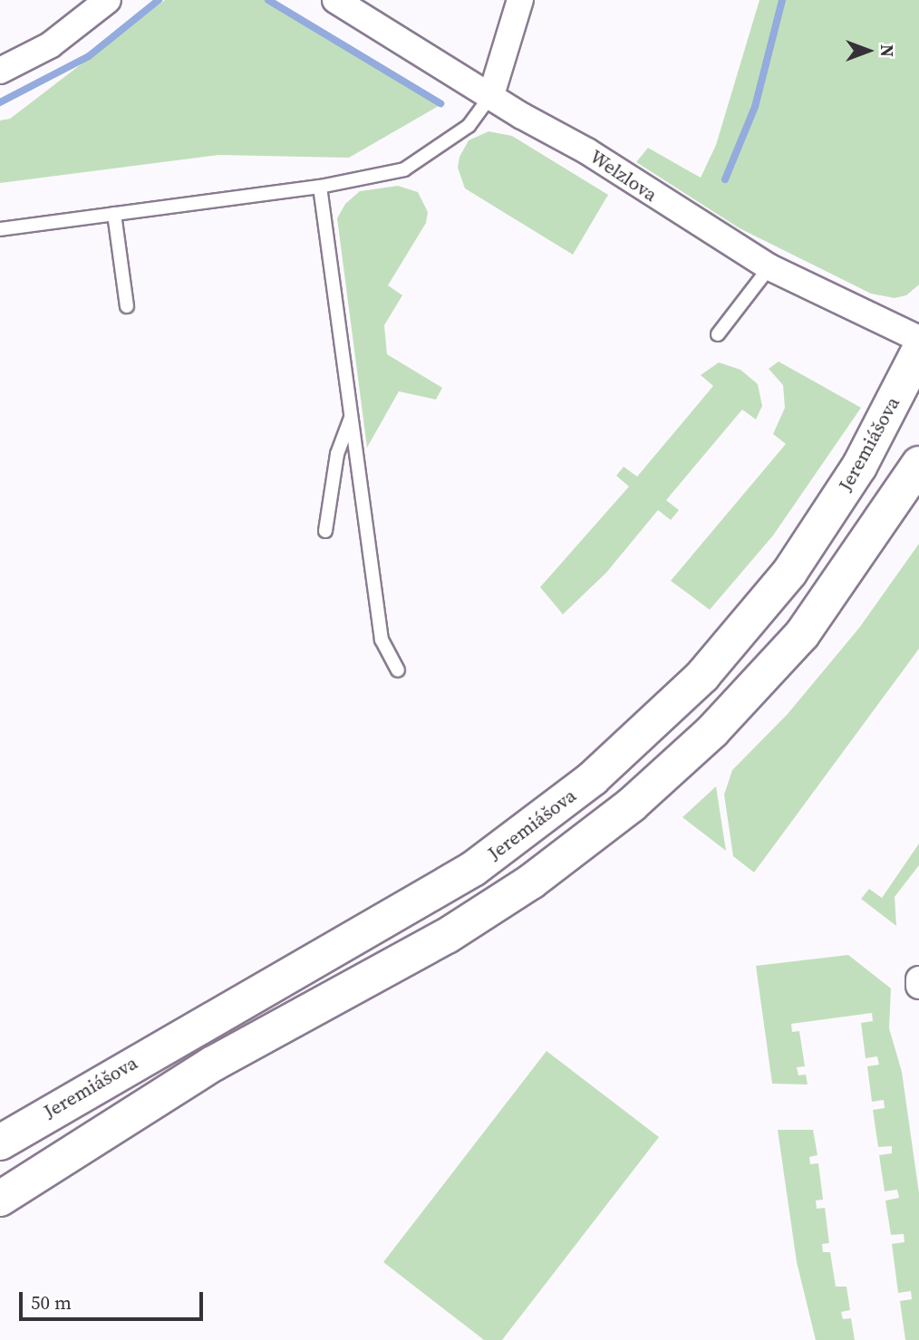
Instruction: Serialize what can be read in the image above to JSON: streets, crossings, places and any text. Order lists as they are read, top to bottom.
{
  "streets": {
    "main road": ["Jeremiášova"],
    "street": ["Welzlova"]
  },
  "scale_bar": "50 m",
  "north": "right"
}
